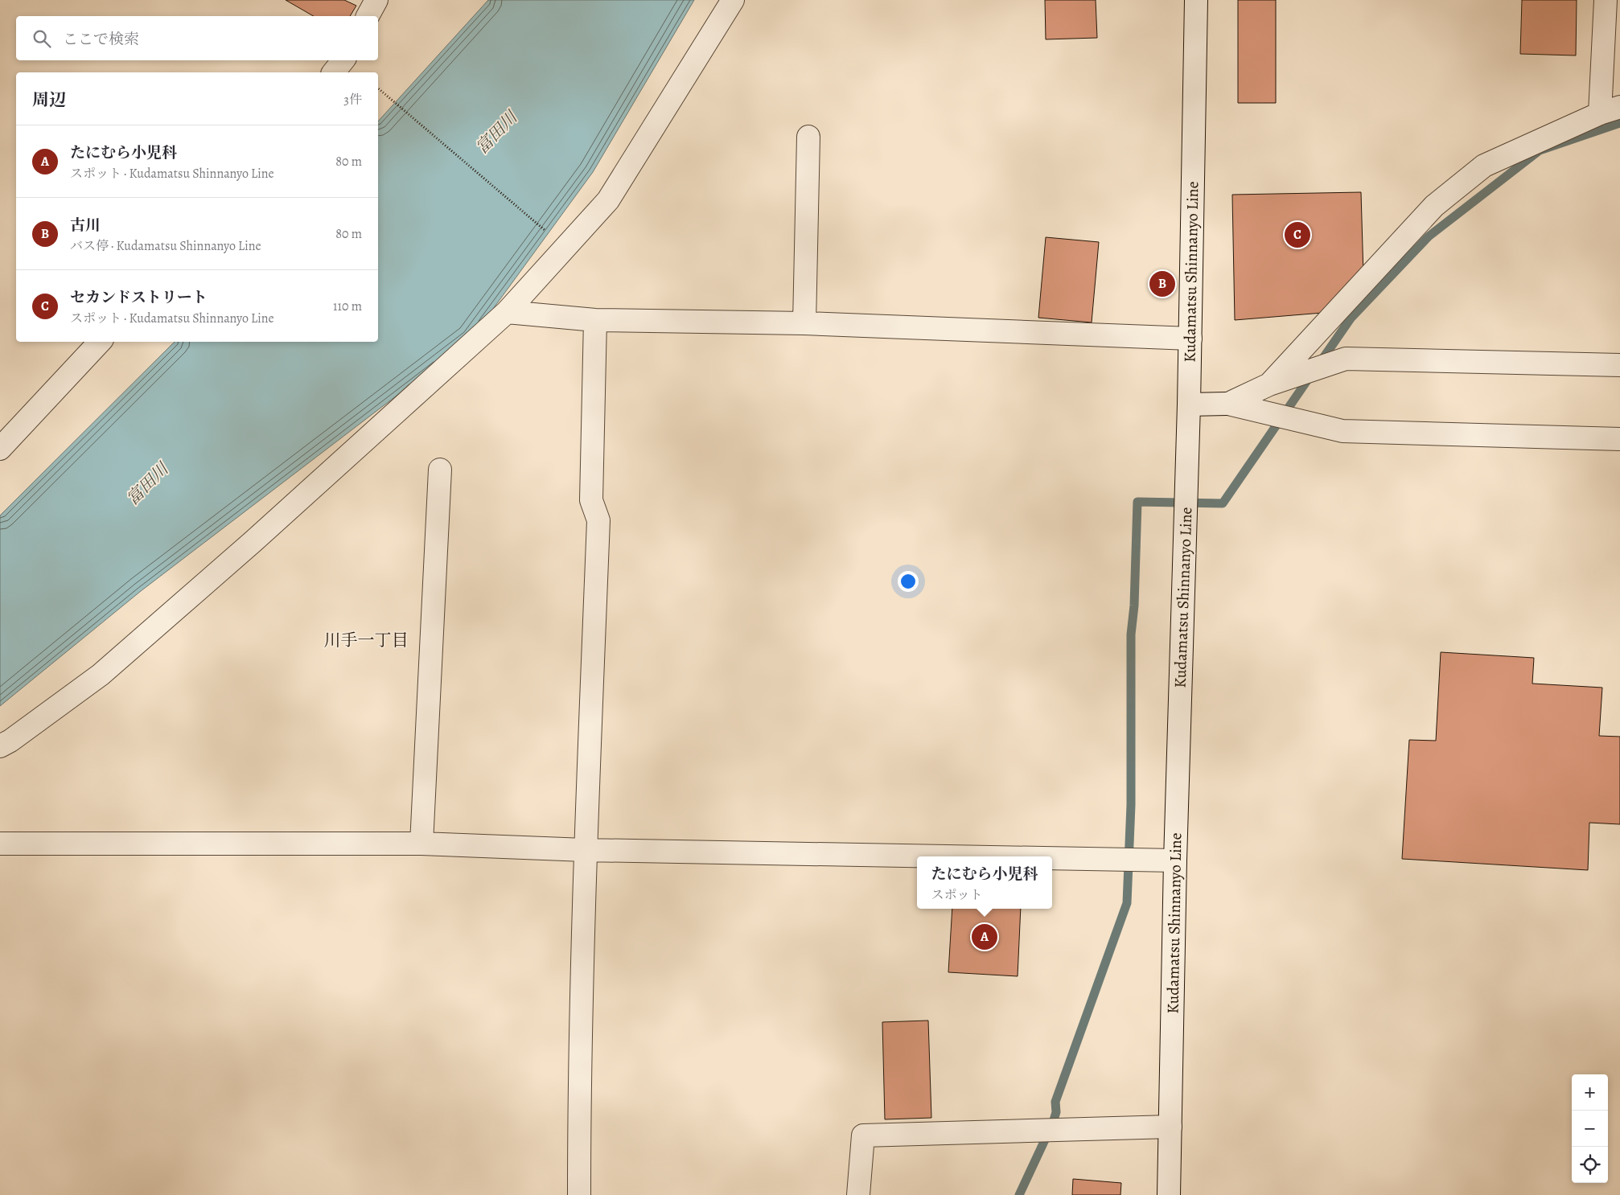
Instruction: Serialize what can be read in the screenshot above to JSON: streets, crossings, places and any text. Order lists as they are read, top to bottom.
{
  "streets": {
    "street": ["Kudamatsu Shinnanyo Line"]
  },
  "districts": ["川手一丁目"],
  "water": ["富田川"],
  "page": {
    "search": "ここで検索",
    "heading": ["周辺", "3件"],
    "list": [
      {
        "mark": "A",
        "name": "たにむら小児科",
        "note": "スポット · Kudamatsu Shinnanyo Line",
        "value": "80 m"
      },
      {
        "mark": "B",
        "name": "古川",
        "note": "バス停 · Kudamatsu Shinnanyo Line",
        "value": "80 m"
      },
      {
        "mark": "C",
        "name": "セカンドストリート",
        "note": "スポット · Kudamatsu Shinnanyo Line",
        "value": "110 m"
      }
    ],
    "pins": ["C", "B", "A"],
    "popup": ["たにむら小児科", "スポット"],
    "map_buttons": ["+", "−"]
  }
}
